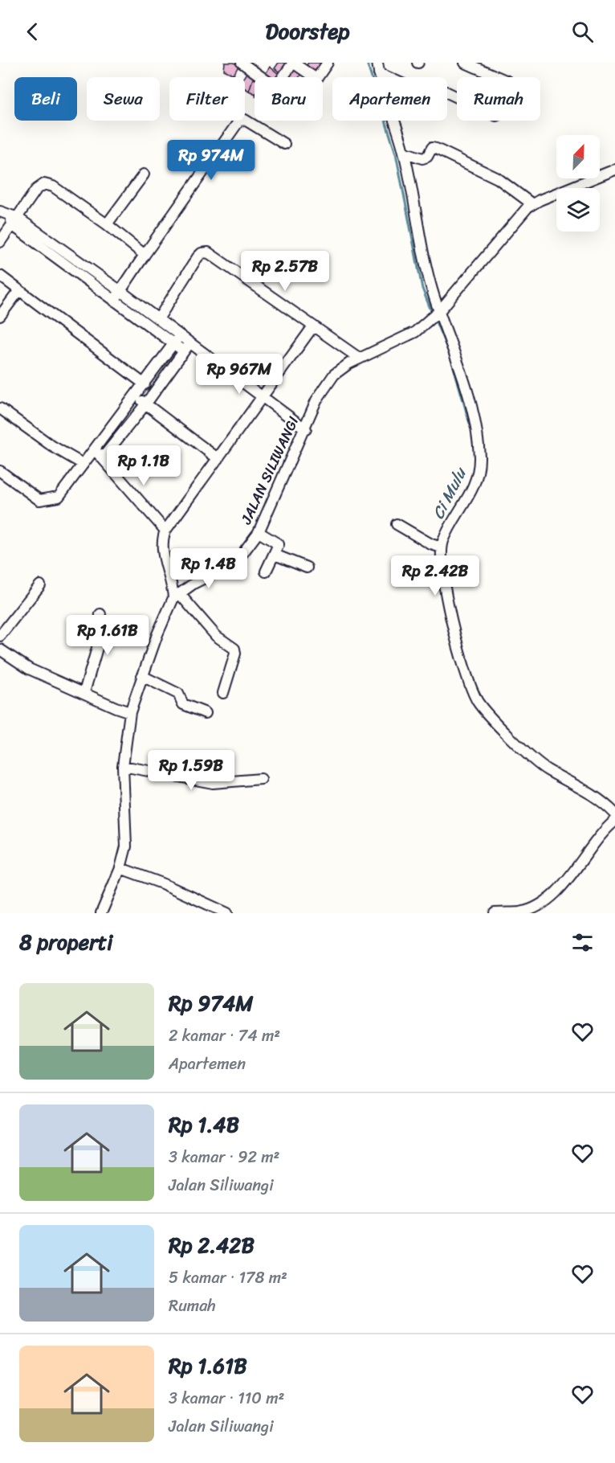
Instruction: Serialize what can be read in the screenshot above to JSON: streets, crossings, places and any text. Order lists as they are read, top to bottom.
{
  "streets": {
    "street": ["JALAN SILIWANGI"]
  },
  "water": ["Ci Mulu"],
  "north": "top right",
  "page": {
    "header": "Doorstep",
    "chip": [
      "Beli",
      "Sewa",
      "Filter",
      "Baru",
      "Apartemen",
      "Rumah"
    ],
    "price": [
      "Rp 974M",
      "Rp 2.57B",
      "Rp 967M",
      "Rp 1.1B",
      "Rp 1.4B",
      "Rp 2.42B",
      "Rp 1.61B",
      "Rp 1.59B"
    ],
    "heading": "8 properti",
    "list": [
      {
        "name": "Rp 974M",
        "note": "2 kamar · 74 m² · Apartemen"
      },
      {
        "name": "Rp 1.4B",
        "note": "3 kamar · 92 m² · Jalan Siliwangi"
      },
      {
        "name": "Rp 2.42B",
        "note": "5 kamar · 178 m² · Rumah"
      },
      {
        "name": "Rp 1.61B",
        "note": "3 kamar · 110 m² · Jalan Siliwangi"
      }
    ]
  }
}
